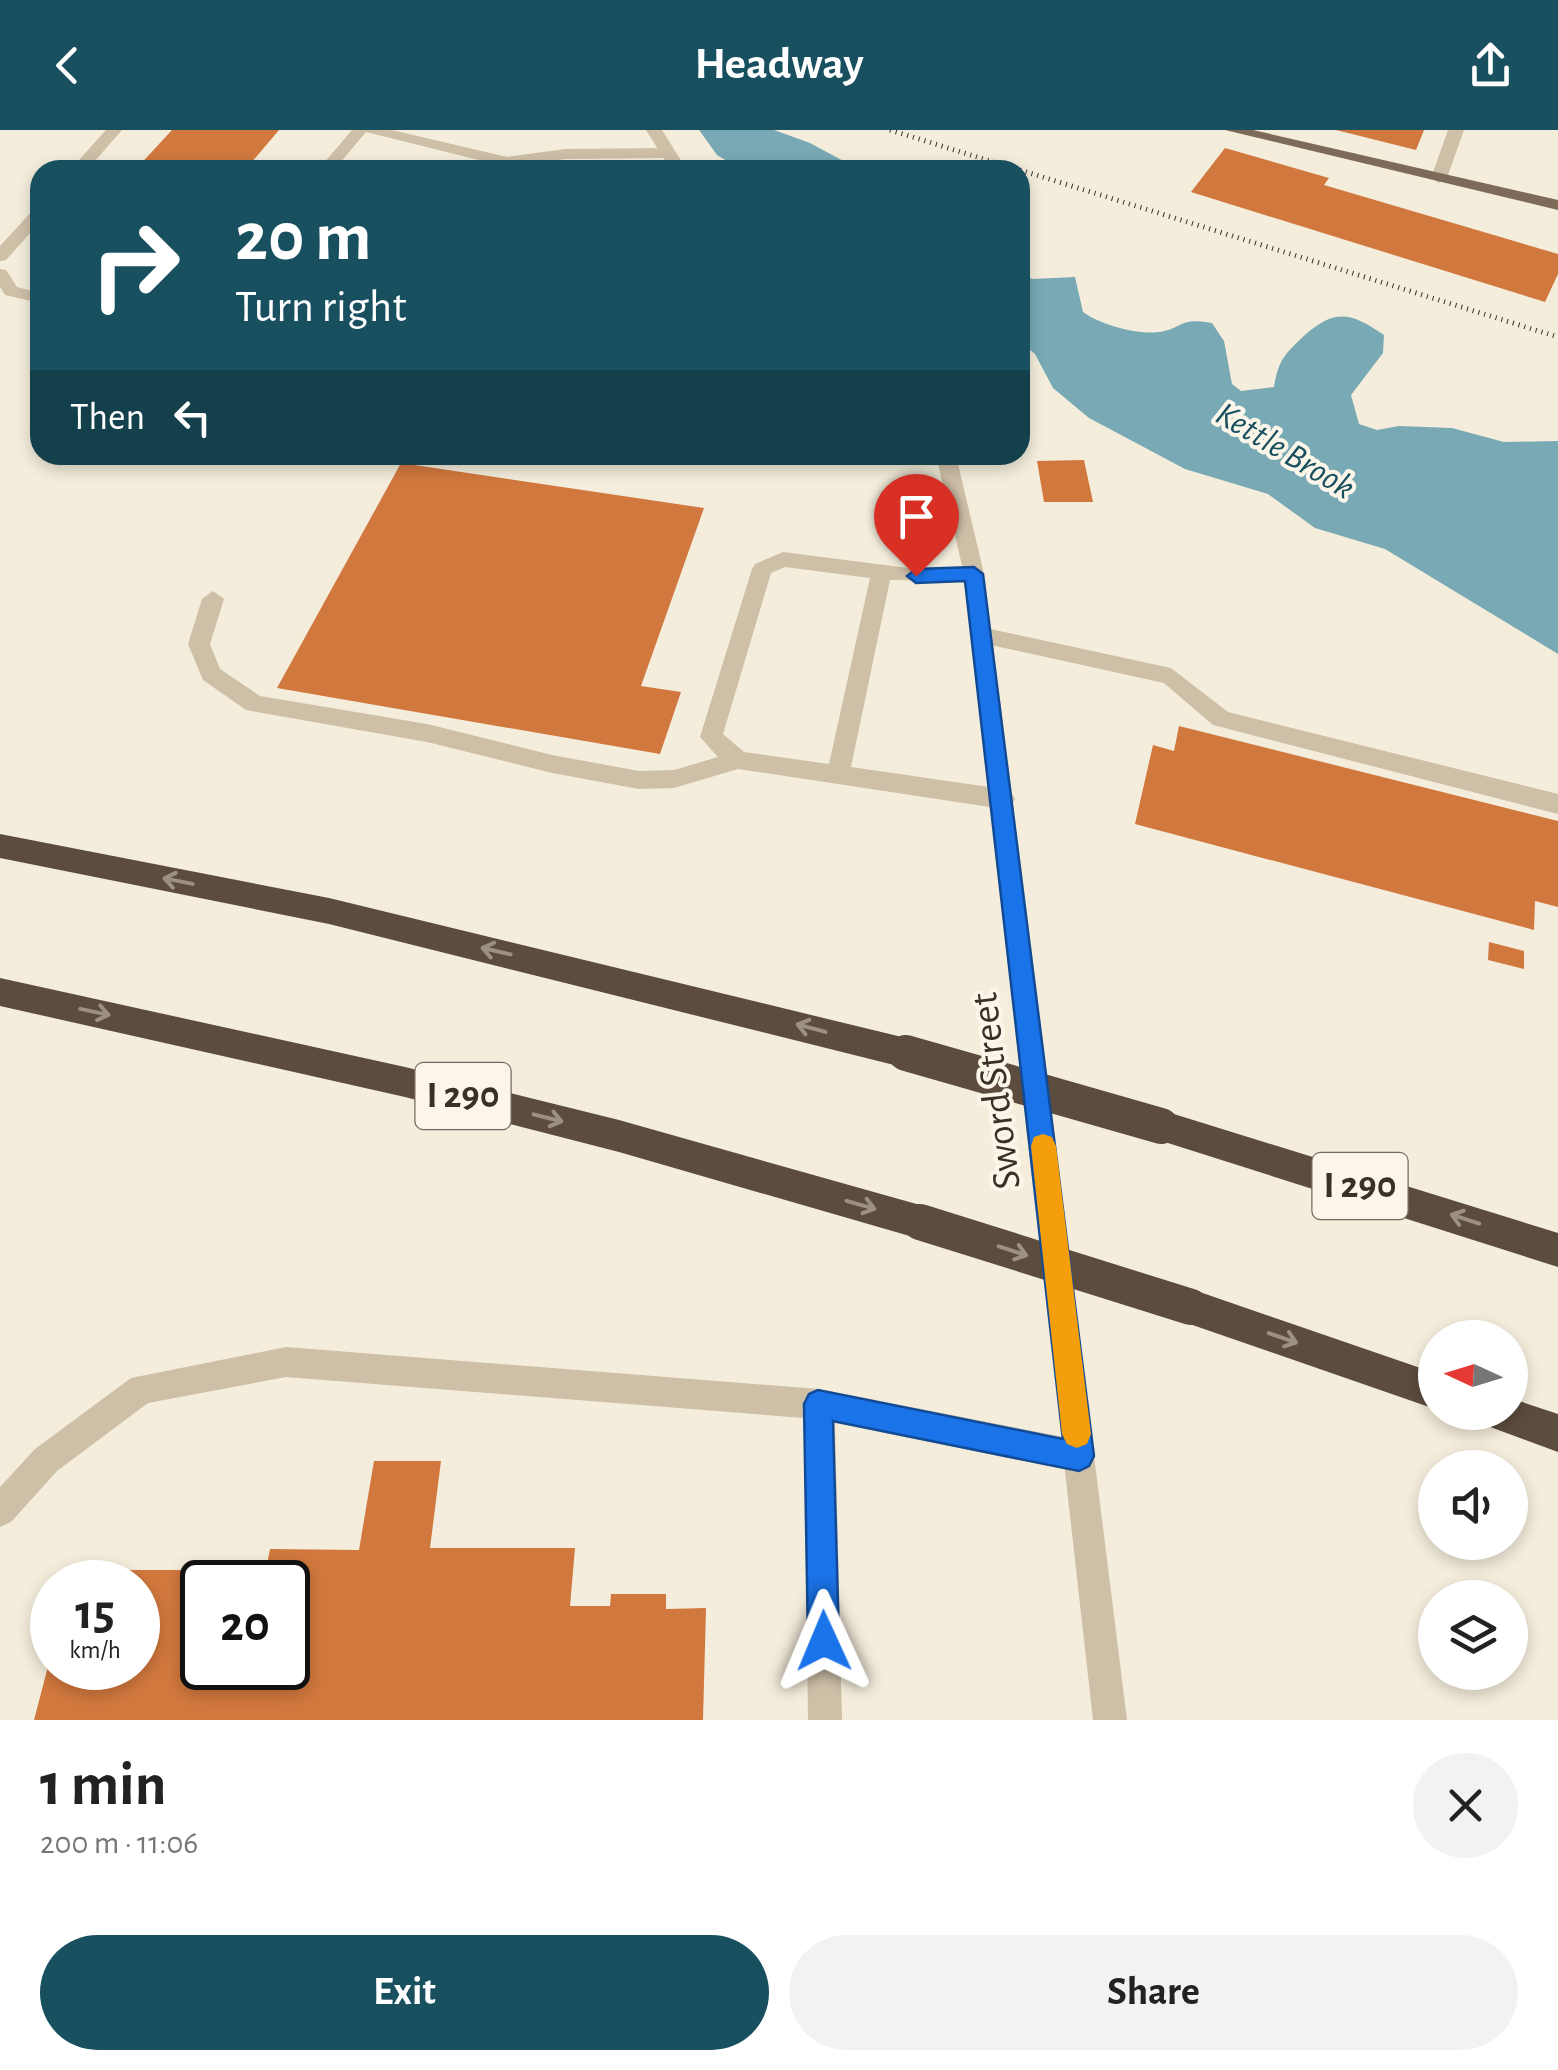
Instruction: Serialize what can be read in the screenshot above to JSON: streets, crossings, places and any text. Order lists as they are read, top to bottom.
{
  "streets": {
    "highway": ["I 290"],
    "street": ["Sword Street"]
  },
  "water": ["Kettle Brook"],
  "north": "left",
  "page": {
    "header": "Headway",
    "turn": ["20 m", "Turn right"],
    "then": "Then",
    "speed": "15 km/h",
    "limit": "20",
    "heading": ["1 min", "200 m · 11:06"],
    "buttons": ["Exit", "Share"]
  }
}
